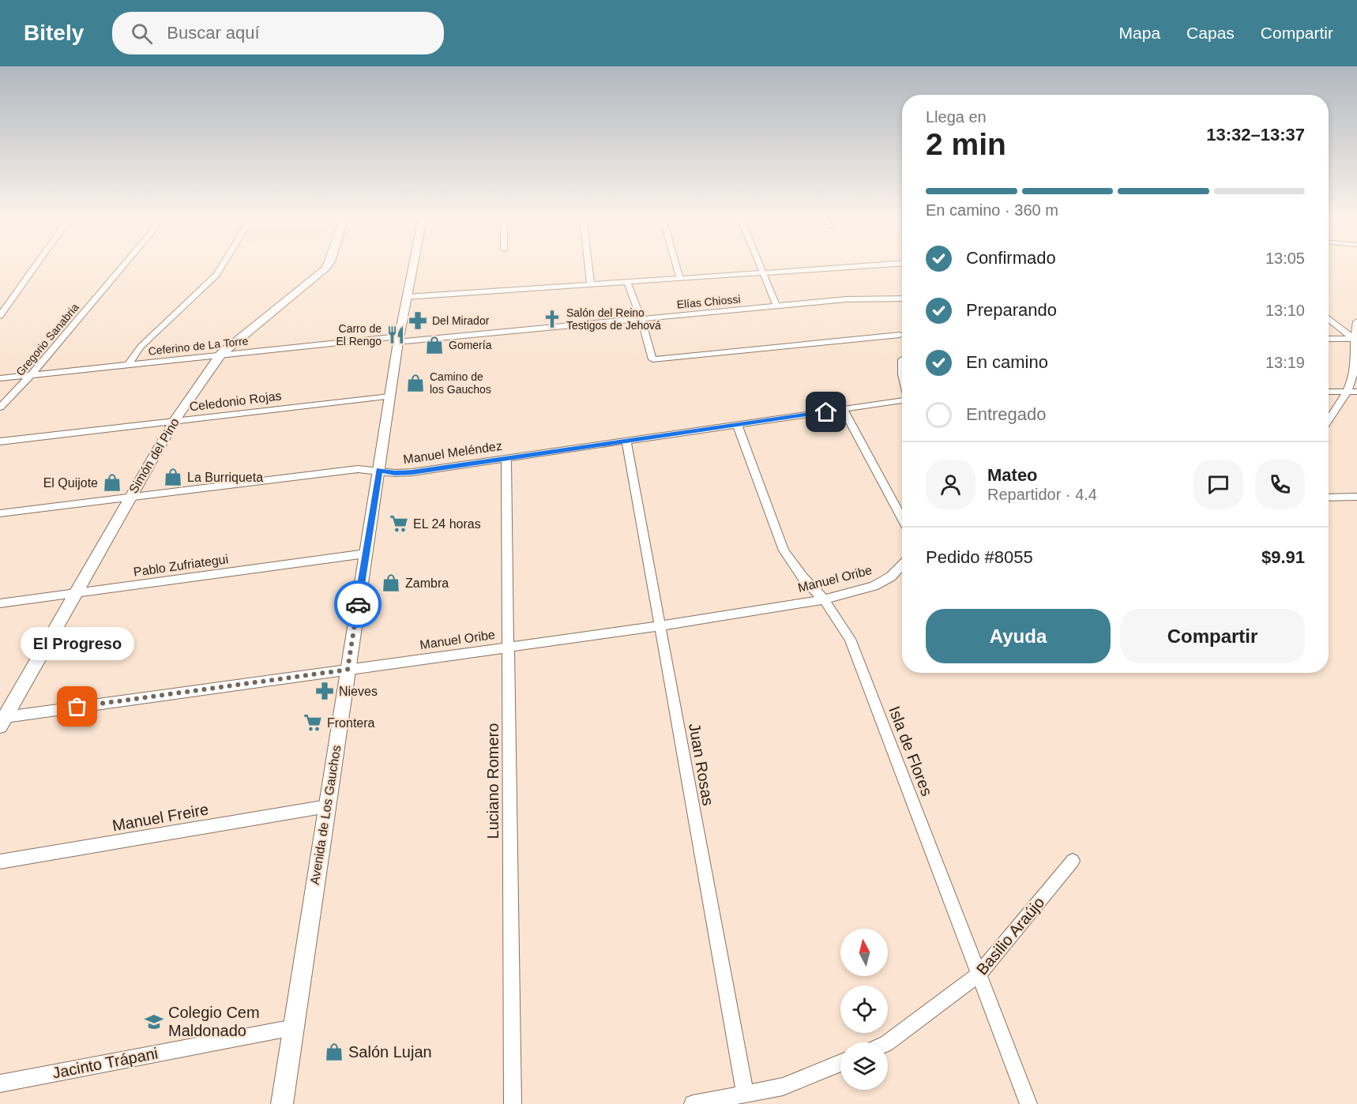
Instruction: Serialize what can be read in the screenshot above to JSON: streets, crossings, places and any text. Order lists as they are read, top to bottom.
{
  "streets": {
    "street": [
      "Elías Chiossi",
      "Gregorio Sanabria",
      "Ceferino de La Torre",
      "Celedonio Rojas",
      "Manuel Meléndez",
      "Simón del Pino",
      "Pablo Zufriategui",
      "Manuel Oribe",
      "Isla de Flores",
      "Juan Rosas",
      "Luciano Romero",
      "Avenida de Los Gauchos",
      "Manuel Freire",
      "Basilio Araújo",
      "Jacinto Trápani"
    ]
  },
  "crossings": [
    ["Elías Chiossi", "Ceferino de La Torre"],
    ["Elías Chiossi", "Avenida de Los Gauchos"],
    ["Gregorio Sanabria", "Ceferino de La Torre"],
    ["Ceferino de La Torre", "Simón del Pino"],
    ["Ceferino de La Torre", "Avenida de Los Gauchos"],
    ["Celedonio Rojas", "Simón del Pino"],
    ["Celedonio Rojas", "Avenida de Los Gauchos"],
    ["Manuel Meléndez", "Simón del Pino"],
    ["Manuel Meléndez", "Isla de Flores"],
    ["Manuel Meléndez", "Juan Rosas"],
    ["Manuel Meléndez", "Luciano Romero"],
    ["Manuel Meléndez", "Avenida de Los Gauchos"],
    ["Simón del Pino", "Pablo Zufriategui"],
    ["Simón del Pino", "Manuel Oribe"],
    ["Pablo Zufriategui", "Avenida de Los Gauchos"],
    ["Manuel Oribe", "Isla de Flores"],
    ["Manuel Oribe", "Juan Rosas"],
    ["Manuel Oribe", "Luciano Romero"],
    ["Manuel Oribe", "Avenida de Los Gauchos"],
    ["Isla de Flores", "Basilio Araújo"],
    ["Avenida de Los Gauchos", "Manuel Freire"],
    ["Avenida de Los Gauchos", "Jacinto Trápani"]
  ],
  "places": {
    "church": ["Salón del Reino Testigos de Jehová"],
    "pharmacy": ["Del Mirador", "Nieves"],
    "restaurant": ["Carro de El Rengo"],
    "shop": [
      "Gomería",
      "Camino de los Gauchos",
      "La Burriqueta",
      "El Quijote",
      "Zambra",
      "Salón Lujan"
    ],
    "supermarket": ["EL 24 horas", "Frontera"],
    "other": ["El Progreso"],
    "school or university": ["Colegio Cem Maldonado"]
  },
  "north": "top",
  "page": {
    "header": "Bitely",
    "search": "Buscar aquí",
    "nav": ["Mapa", "Capas", "Compartir"],
    "heading": ["2 min", "Llega en", "13:32–13:37"],
    "panel": [
      "Mateo",
      "Repartidor · 4.4",
      "Pedido #8055",
      "$9.91"
    ],
    "bar": "En camino · 360 m",
    "list": [
      ["Confirmado", "13:05"],
      ["Preparando", "13:10"],
      ["En camino", "13:19"],
      "Entregado"
    ],
    "buttons": ["Ayuda", "Compartir"],
    "bubble": "El Progreso"
  }
}
